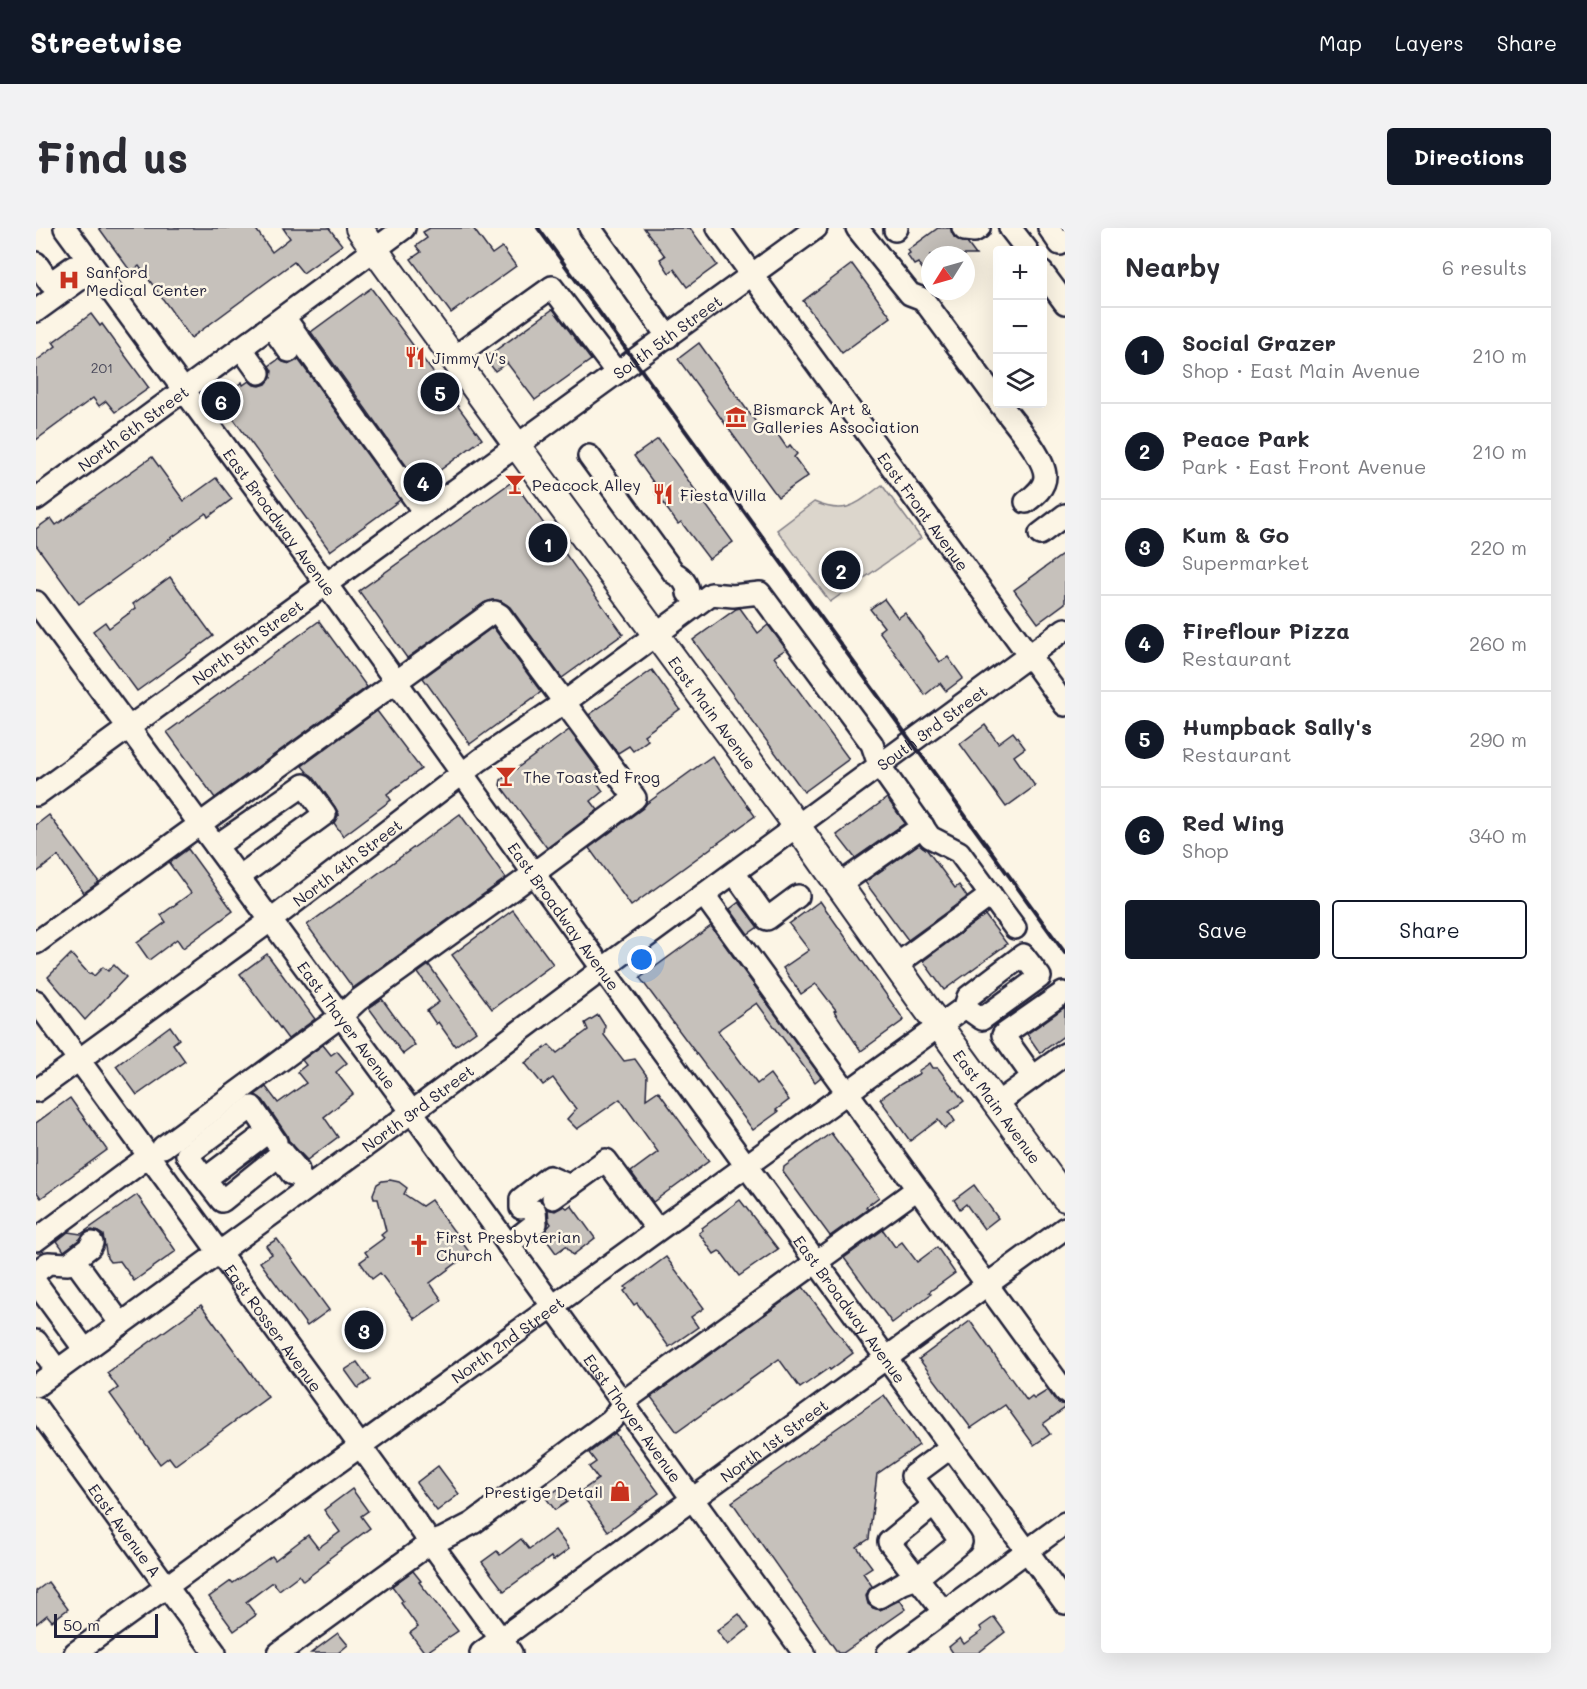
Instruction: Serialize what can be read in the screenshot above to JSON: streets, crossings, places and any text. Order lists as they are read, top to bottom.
{
  "streets": {
    "main road": ["East Main Avenue"],
    "street": [
      "South 5th Street",
      "North 6th Street",
      "East Front Avenue",
      "East Broadway Avenue",
      "North 5th Street",
      "South 3rd Street",
      "North 4th Street",
      "East Thayer Avenue",
      "North 3rd Street",
      "East Rosser Avenue",
      "North 2nd Street",
      "North 1st Street",
      "East Avenue A"
    ]
  },
  "crossings": [
    ["South 5th Street", "East Front Avenue"],
    ["South 5th Street", "North 5th Street"],
    ["South 5th Street", "East Main Avenue"],
    ["North 6th Street", "East Broadway Avenue"],
    ["North 6th Street", "East Main Avenue"],
    ["East Front Avenue", "South 3rd Street"],
    ["East Broadway Avenue", "North 5th Street"],
    ["East Broadway Avenue", "North 4th Street"],
    ["East Broadway Avenue", "North 3rd Street"],
    ["East Broadway Avenue", "North 2nd Street"],
    ["East Broadway Avenue", "North 1st Street"],
    ["North 5th Street", "East Main Avenue"],
    ["North 5th Street", "East Thayer Avenue"],
    ["East Main Avenue", "South 3rd Street"],
    ["East Main Avenue", "North 4th Street"],
    ["East Main Avenue", "North 3rd Street"],
    ["East Main Avenue", "North 2nd Street"],
    ["South 3rd Street", "North 3rd Street"],
    ["North 4th Street", "East Thayer Avenue"],
    ["North 4th Street", "East Rosser Avenue"],
    ["East Thayer Avenue", "North 3rd Street"],
    ["East Thayer Avenue", "North 2nd Street"],
    ["East Thayer Avenue", "North 1st Street"],
    ["North 3rd Street", "East Rosser Avenue"],
    ["East Rosser Avenue", "North 2nd Street"],
    ["East Rosser Avenue", "North 1st Street"],
    ["North 2nd Street", "East Avenue A"]
  ],
  "places": {
    "hospital": ["Sanford Medical Center"],
    "restaurant": ["Jimmy V's", "Fiesta Villa"],
    "museum": ["Bismarck Art & Galleries Association"],
    "bar": ["Peacock Alley", "The Toasted Frog"],
    "church": ["First Presbyterian Church"],
    "shop": ["Prestige Detail"]
  },
  "house_numbers": ["201"],
  "scale_bar": "50 m",
  "north": "bottom left",
  "page": {
    "header": "Streetwise",
    "nav": ["Map", "Layers", "Share"],
    "buttons": [
      "Directions",
      ["Save", "Share"]
    ],
    "title": "Find us",
    "heading": ["Nearby", "6 results"],
    "map_buttons": ["+", "−"],
    "list": [
      {
        "mark": "1",
        "name": "Social Grazer",
        "note": "Shop · East Main Avenue",
        "value": "210 m"
      },
      {
        "mark": "2",
        "name": "Peace Park",
        "note": "Park · East Front Avenue",
        "value": "210 m"
      },
      {
        "mark": "3",
        "name": "Kum & Go",
        "note": "Supermarket",
        "value": "220 m"
      },
      {
        "mark": "4",
        "name": "Fireflour Pizza",
        "note": "Restaurant",
        "value": "260 m"
      },
      {
        "mark": "5",
        "name": "Humpback Sally's",
        "note": "Restaurant",
        "value": "290 m"
      },
      {
        "mark": "6",
        "name": "Red Wing",
        "note": "Shop",
        "value": "340 m"
      }
    ],
    "pins": [
      "5",
      "6",
      "4",
      "1",
      "2",
      "3"
    ],
    "scale": "50 m"
  }
}
